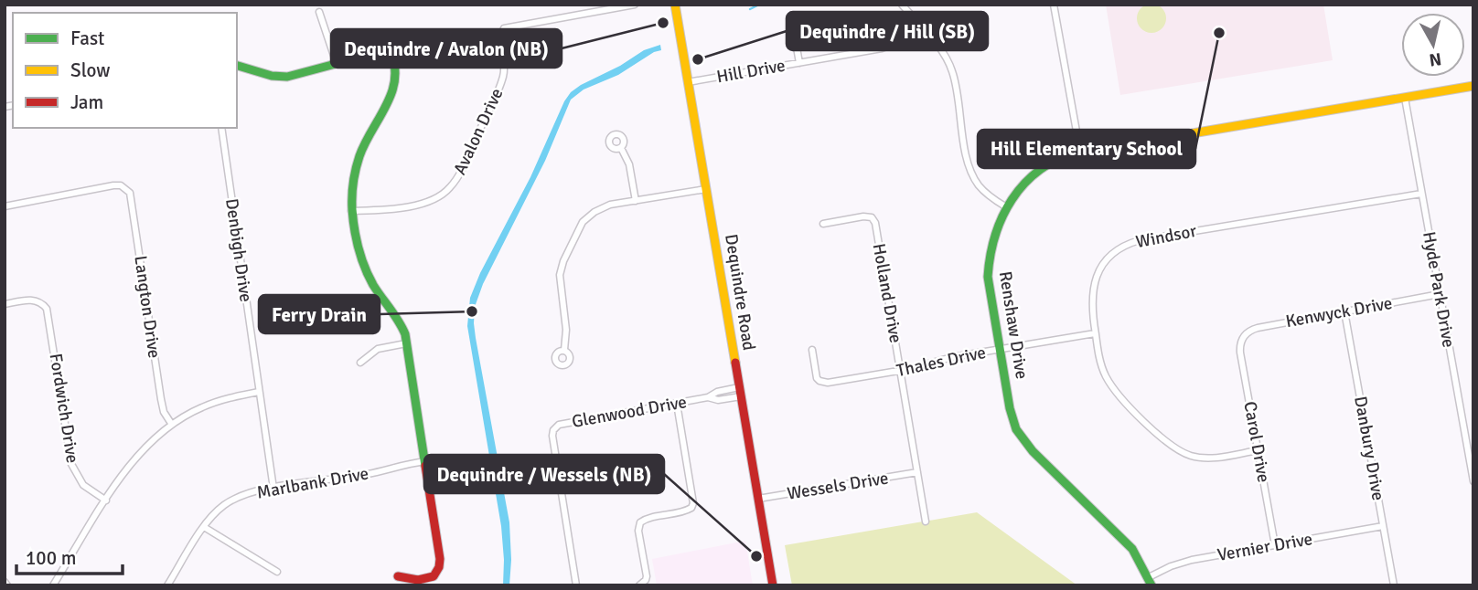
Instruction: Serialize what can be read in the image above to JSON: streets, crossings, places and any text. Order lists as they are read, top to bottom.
{
  "streets": {
    "street": [
      "Hill Drive",
      "Avalon Drive",
      "Windsor",
      "Denbigh Drive",
      "Hyde Park Drive",
      "Dequindre Road",
      "Holland Drive",
      "Langton Drive",
      "Kenwyck Drive",
      "Renshaw Drive",
      "Thales Drive",
      "Fordwich Drive",
      "Glenwood Drive",
      "Carol Drive",
      "Danbury Drive",
      "Marlbank Drive",
      "Wessels Drive",
      "Vernier Drive"
    ]
  },
  "crossings": [
    ["Hill Drive", "Dequindre Road"],
    ["Windsor", "Hyde Park Drive"],
    ["Windsor", "Thales Drive"],
    ["Windsor", "Carol Drive"],
    ["Denbigh Drive", "Marlbank Drive"],
    ["Hyde Park Drive", "Kenwyck Drive"],
    ["Hyde Park Drive", "Renshaw Drive"],
    ["Dequindre Road", "Glenwood Drive"],
    ["Dequindre Road", "Wessels Drive"],
    ["Holland Drive", "Thales Drive"],
    ["Holland Drive", "Wessels Drive"],
    ["Kenwyck Drive", "Carol Drive"],
    ["Kenwyck Drive", "Danbury Drive"],
    ["Renshaw Drive", "Thales Drive"],
    ["Renshaw Drive", "Vernier Drive"],
    ["Carol Drive", "Vernier Drive"],
    ["Danbury Drive", "Vernier Drive"]
  ],
  "places": [
    "Dequindre / Avalon (NB)",
    "Hill Elementary School",
    "Dequindre / Hill (SB)",
    "Ferry Drain",
    "Dequindre / Wessels (NB)"
  ],
  "legend": ["Fast", "Slow", "Jam"],
  "scale_bar": "100 m",
  "north": "bottom"
}
